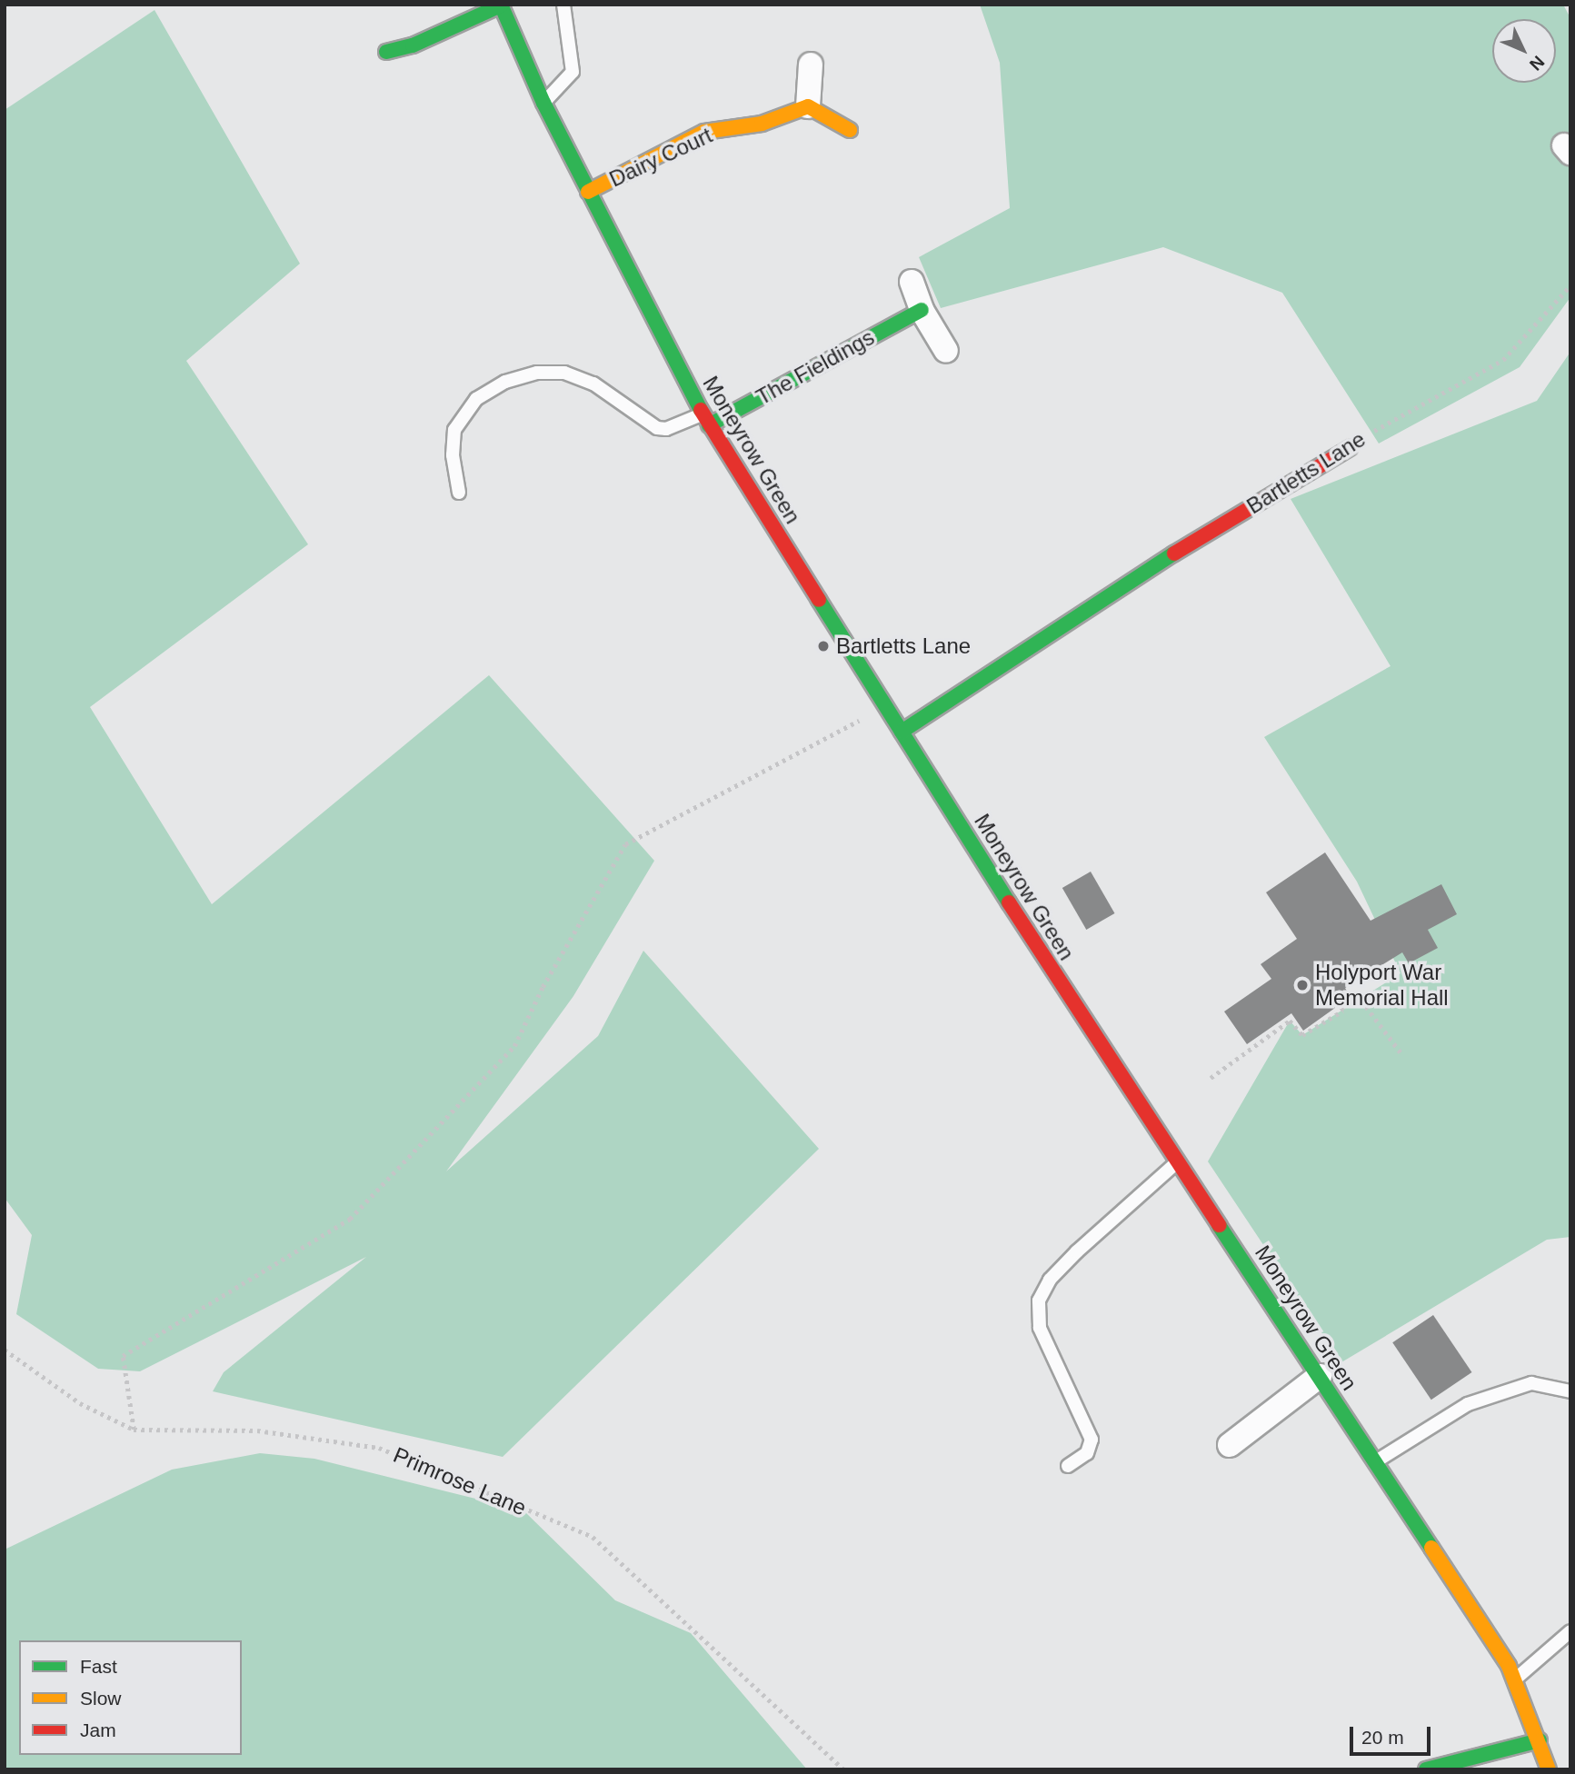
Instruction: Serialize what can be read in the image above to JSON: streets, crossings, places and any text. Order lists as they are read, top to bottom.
{
  "streets": {
    "street": [
      "Dairy Court",
      "The Fieldings",
      "Moneyrow Green",
      "Bartletts Lane"
    ],
    "path": ["Primrose Lane"]
  },
  "crossings": [
    ["Dairy Court", "Moneyrow Green"],
    ["The Fieldings", "Moneyrow Green"],
    ["Moneyrow Green", "Bartletts Lane"]
  ],
  "places": ["Bartletts Lane", "Holyport War Memorial Hall"],
  "legend": ["Fast", "Slow", "Jam"],
  "scale_bar": "20 m",
  "north": "bottom right"
}
